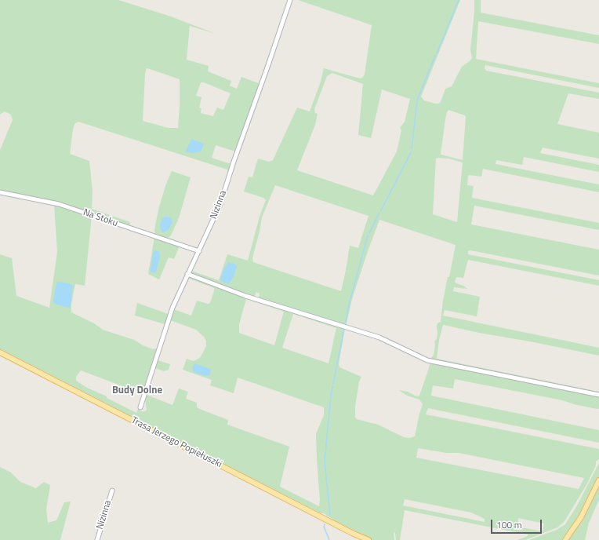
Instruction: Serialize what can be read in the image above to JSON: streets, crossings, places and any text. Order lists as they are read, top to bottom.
{
  "streets": {
    "main road": ["Trasa Jerzego Popiełuszki"],
    "street": ["Nizinna", "Na Stoku"]
  },
  "crossings": [
    ["Nizinna", "Na Stoku"]
  ],
  "districts": ["Budy Dolne"],
  "scale_bar": "100 m"
}
